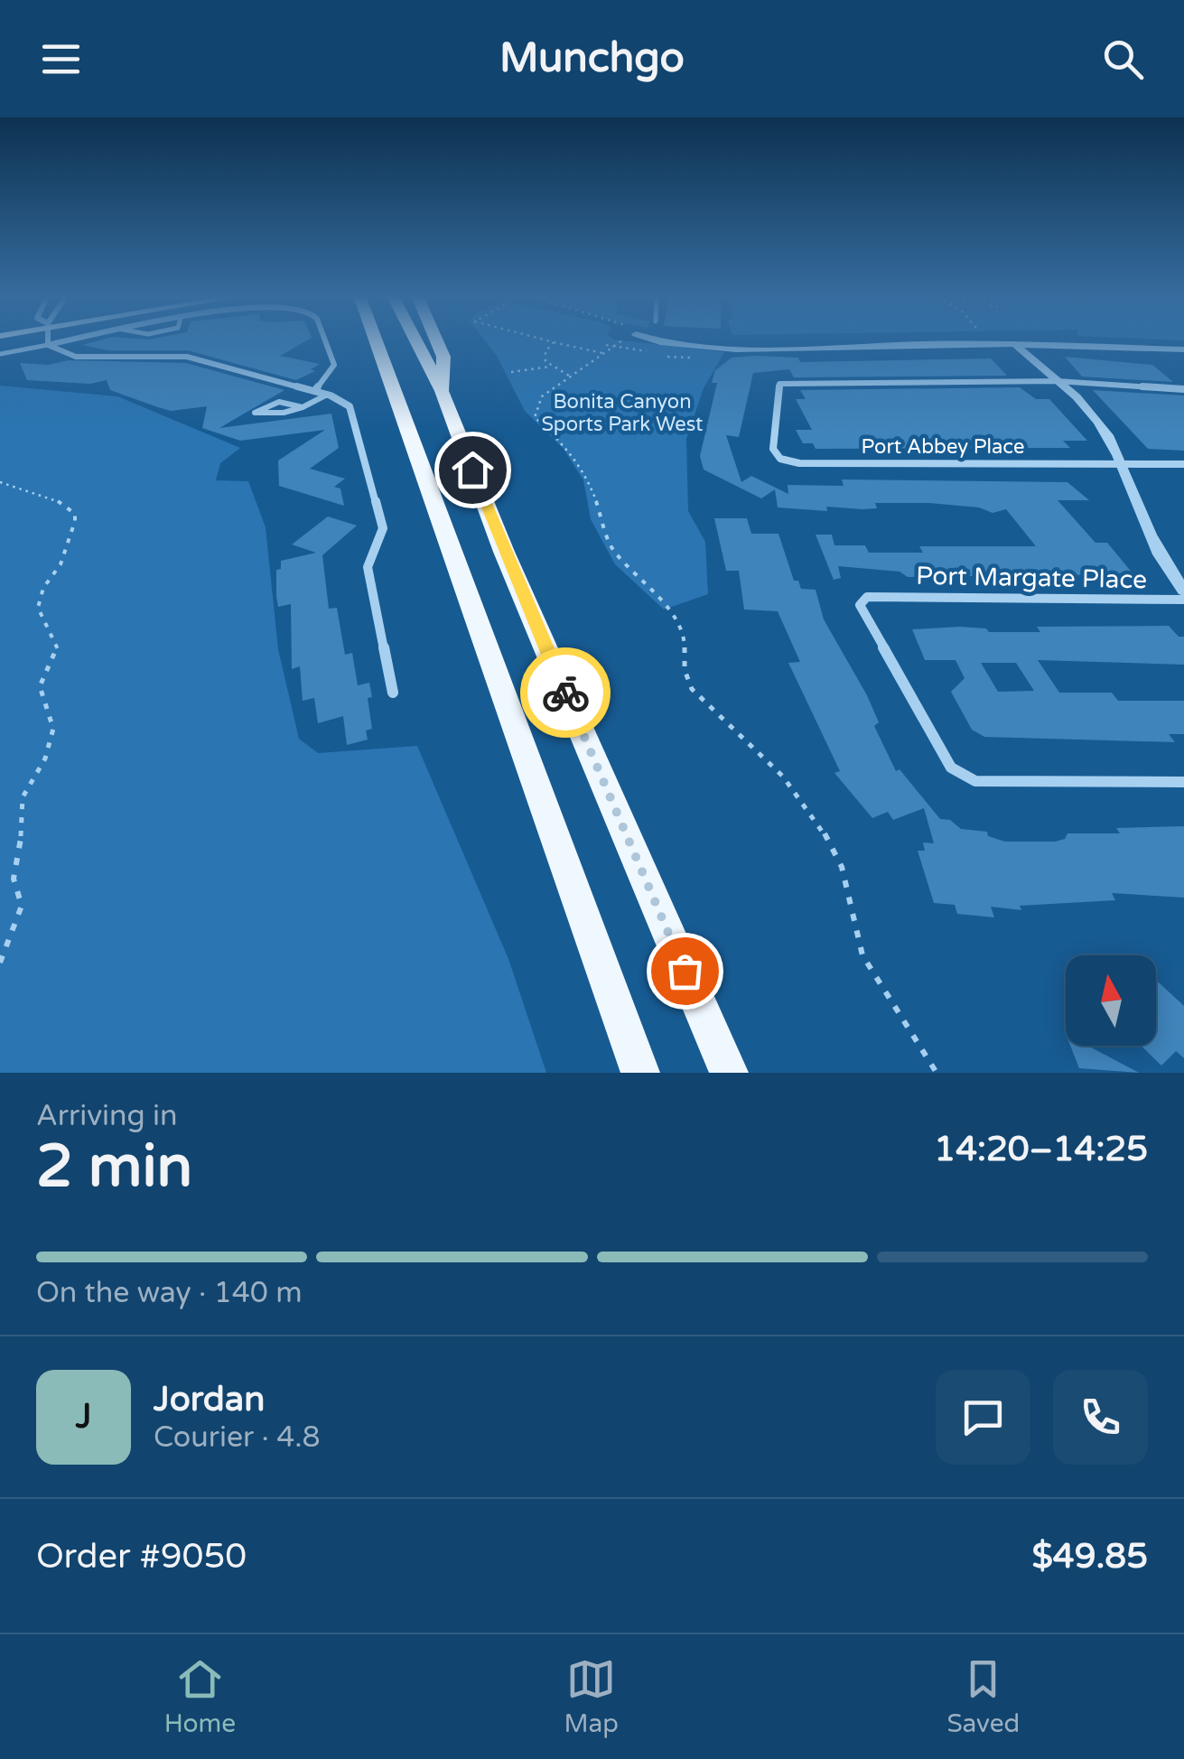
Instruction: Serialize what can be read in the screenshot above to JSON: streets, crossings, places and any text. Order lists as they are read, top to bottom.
{
  "streets": {
    "street": ["Port Abbey Place", "Port Margate Place"]
  },
  "parks": ["Bonita Canyon Sports Park West"],
  "north": "top",
  "page": {
    "header": "Munchgo",
    "heading": ["2 min", "Arriving in", "14:20–14:25"],
    "panel": [
      "Jordan",
      "Courier · 4.8",
      "Order #9050",
      "$49.85"
    ],
    "bar": "On the way · 140 m",
    "round": "J",
    "tabs": ["Home", "Map", "Saved"]
  }
}
